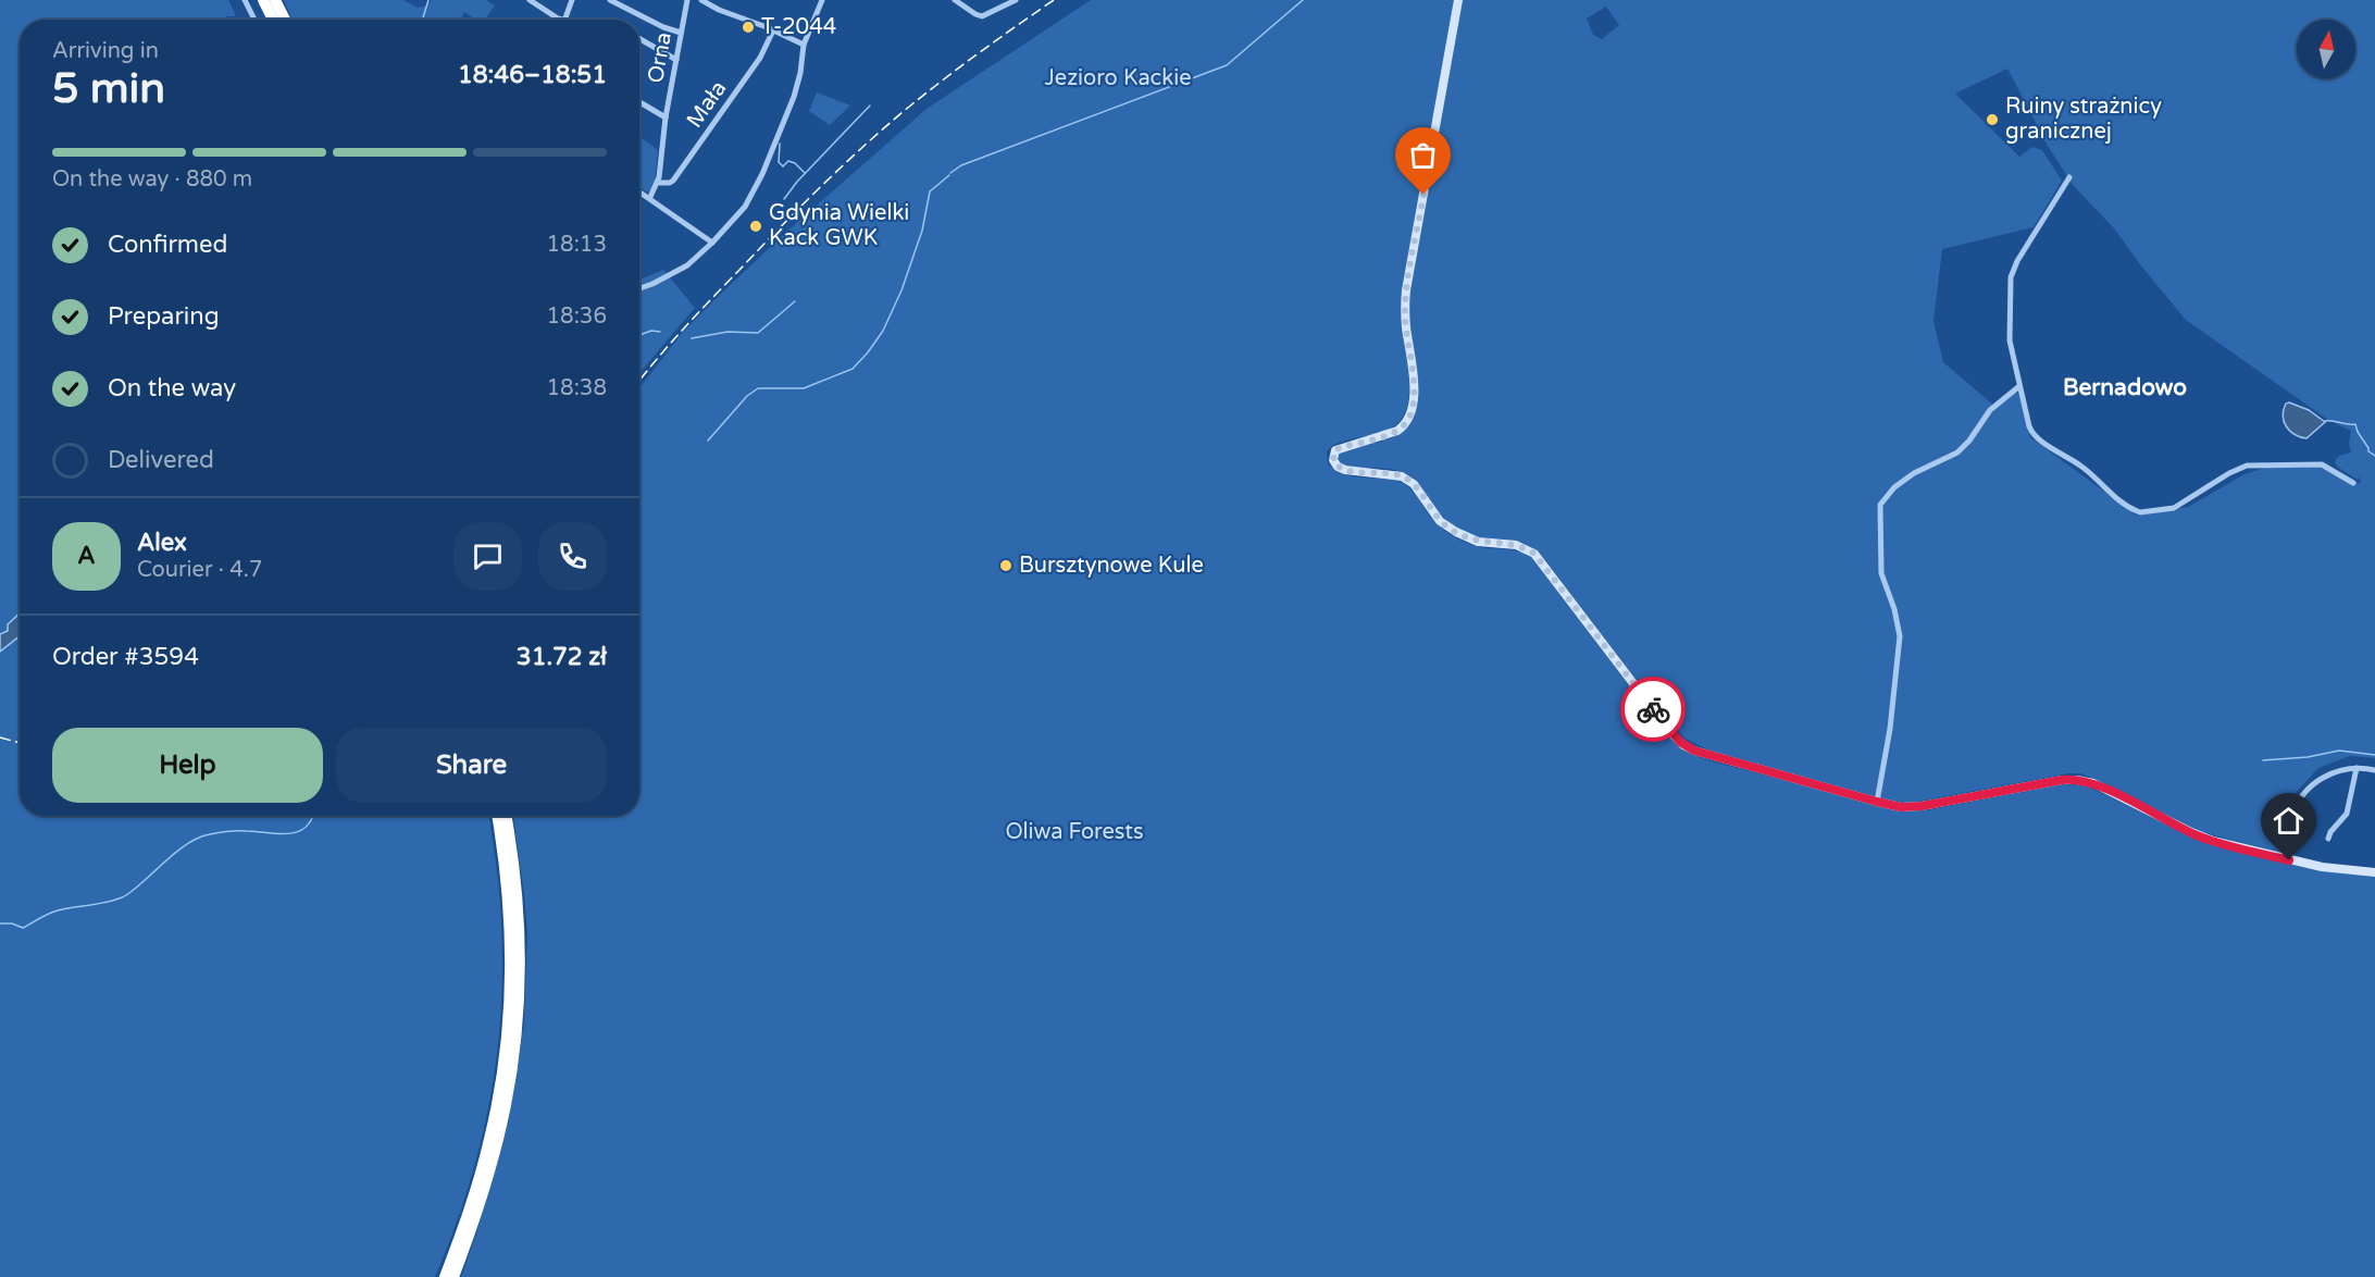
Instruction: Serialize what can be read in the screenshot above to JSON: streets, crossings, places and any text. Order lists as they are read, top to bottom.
{
  "streets": {
    "street": ["Orna", "Mała"]
  },
  "crossings": [
    ["Orna", "Mała"]
  ],
  "districts": ["Bernadowo"],
  "parks": ["Jezioro Kackie", "Oliwa Forests"],
  "places": [
    "T-2044",
    "Ruiny strażnicy granicznej",
    "Gdynia Wielki Kack GWK",
    "Bursztynowe Kule"
  ],
  "north": "top",
  "page": {
    "heading": ["5 min", "Arriving in", "18:46–18:51"],
    "panel": [
      "Alex",
      "Courier · 4.7",
      "Order #3594",
      "31.72 zł"
    ],
    "bar": "On the way · 880 m",
    "list": [
      ["Confirmed", "18:13"],
      ["Preparing", "18:36"],
      ["On the way", "18:38"],
      "Delivered"
    ],
    "round": "A",
    "buttons": ["Help", "Share"]
  }
}
